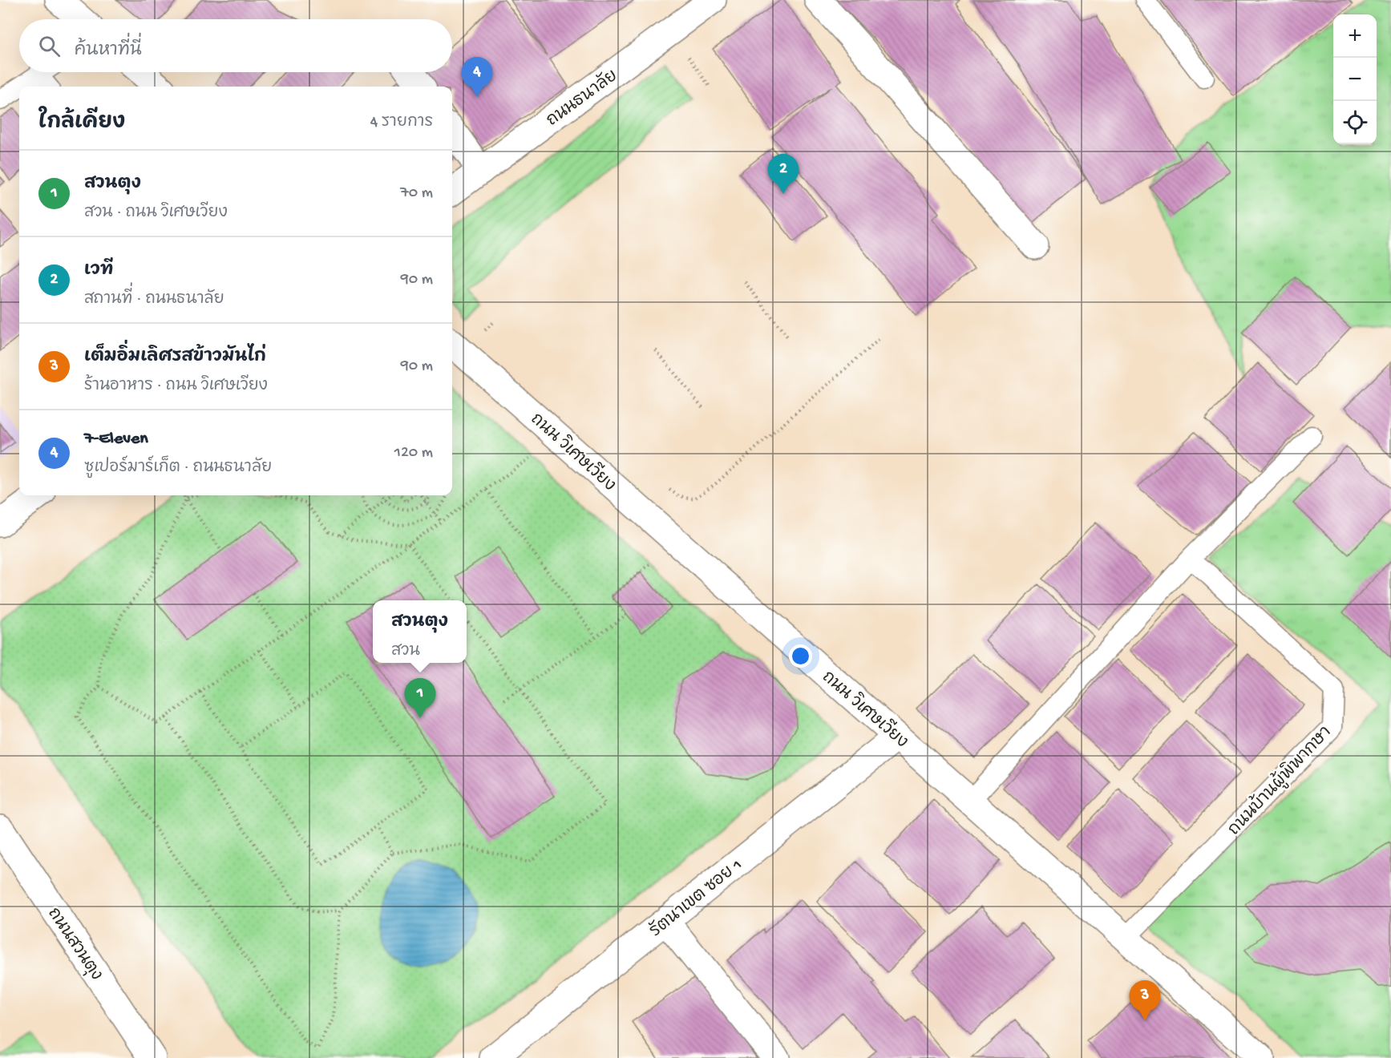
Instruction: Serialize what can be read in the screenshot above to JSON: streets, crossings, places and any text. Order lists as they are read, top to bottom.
{
  "streets": {
    "street": [
      "ถนนธนาลัย",
      "ถนน วิเศษเวียง",
      "รัตนาเขต ซอย 1",
      "ถนนสวนตุง"
    ],
    "lane": ["ถนนบ้านผู้พิพากษา"]
  },
  "crossings": [
    ["ถนน วิเศษเวียง", "ถนนบ้านผู้พิพากษา"],
    ["ถนน วิเศษเวียง", "รัตนาเขต ซอย 1"]
  ],
  "page": {
    "map_buttons": ["+", "−"],
    "search": "ค้นหาที่นี่",
    "pins": [
      "4",
      "2",
      "1",
      "3"
    ],
    "heading": ["ใกล้เคียง", "4 รายการ"],
    "list": [
      {
        "mark": "1",
        "name": "สวนตุง",
        "note": "สวน · ถนน วิเศษเวียง",
        "value": "70 m"
      },
      {
        "mark": "2",
        "name": "เวที",
        "note": "สถานที่ · ถนนธนาลัย",
        "value": "90 m"
      },
      {
        "mark": "3",
        "name": "เต็มอิ่มเลิศรสข้าวมันไก่",
        "note": "ร้านอาหาร · ถนน วิเศษเวียง",
        "value": "90 m"
      },
      {
        "mark": "4",
        "name": "7-Eleven",
        "note": "ซูเปอร์มาร์เก็ต · ถนนธนาลัย",
        "value": "120 m"
      }
    ],
    "popup": ["สวนตุง", "สวน"]
  }
}
